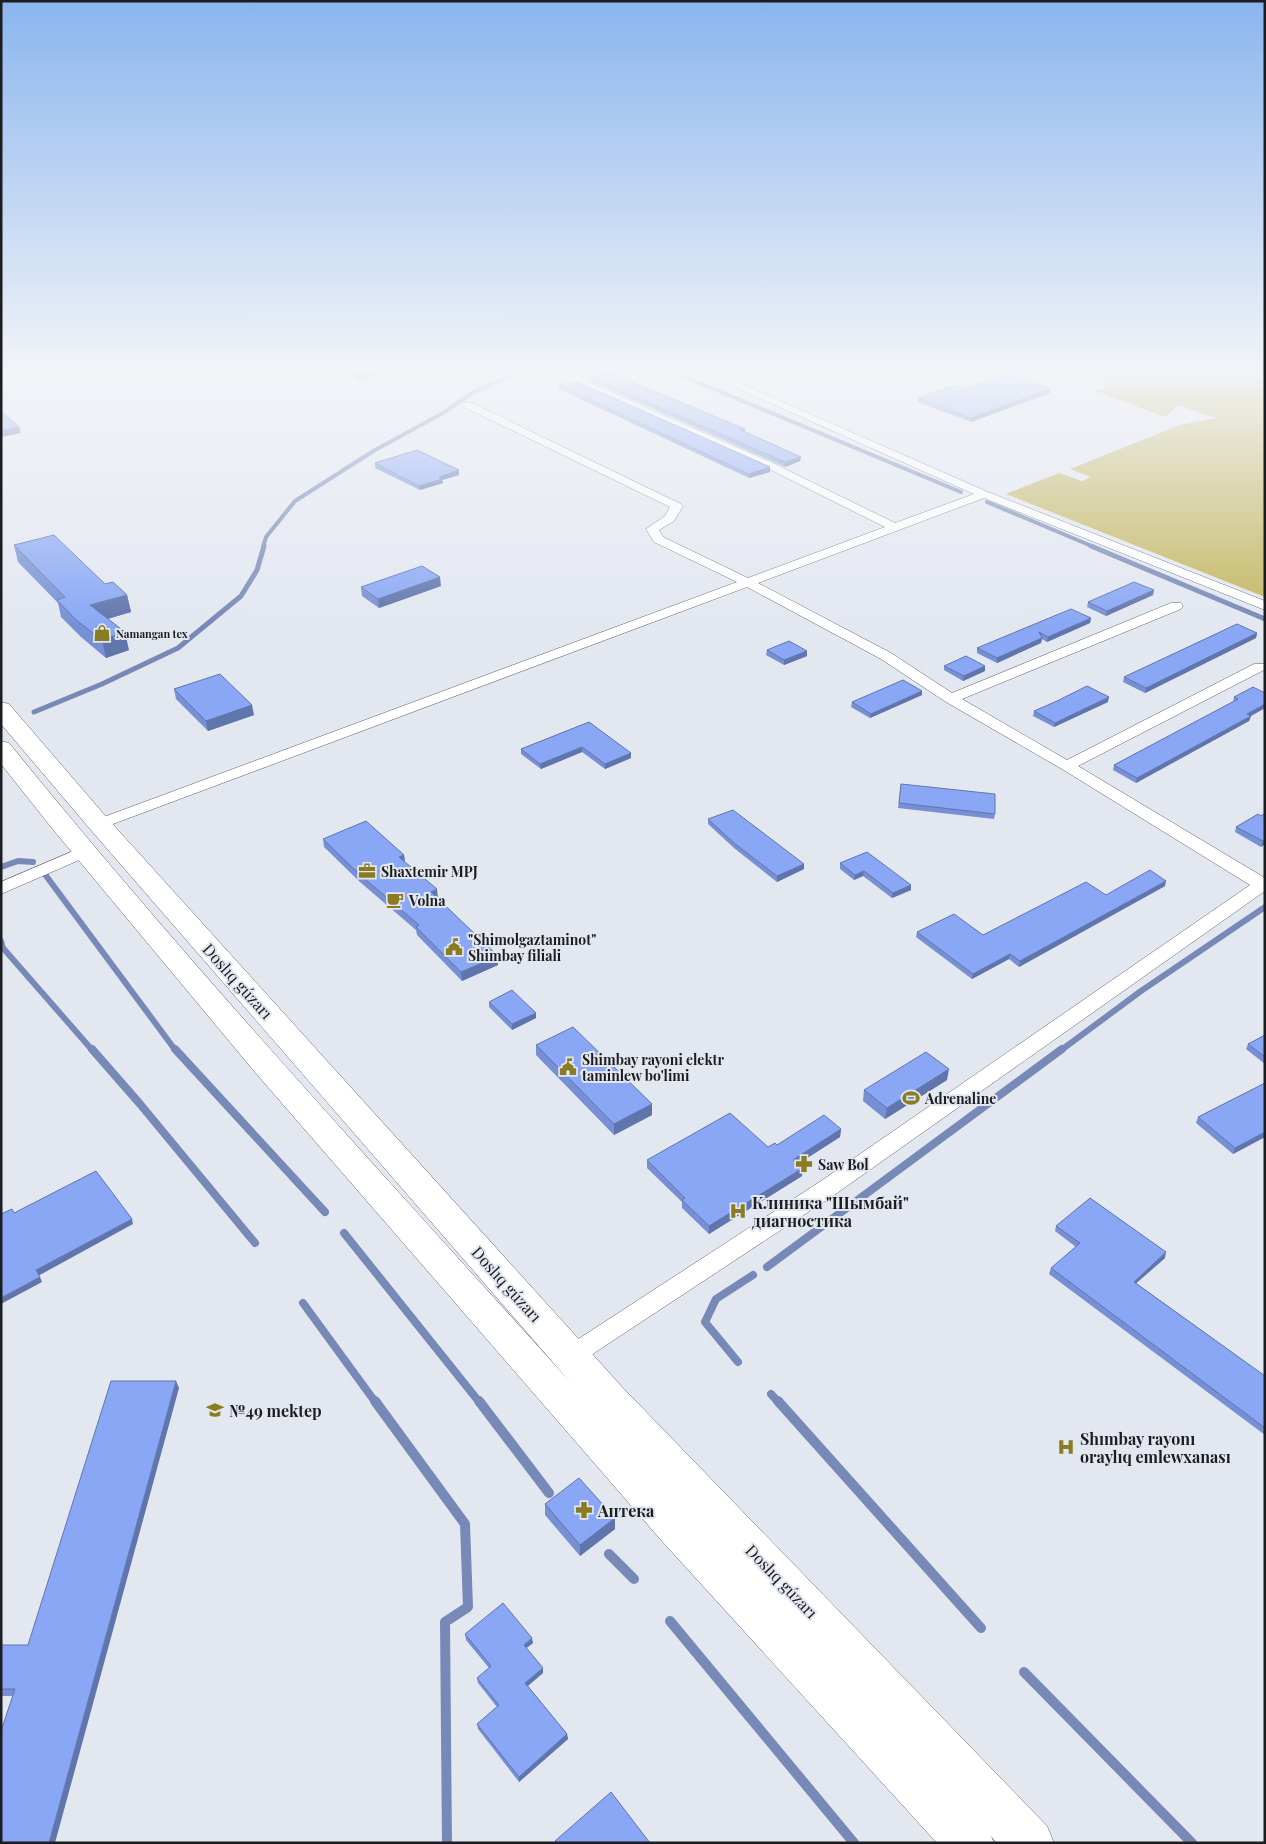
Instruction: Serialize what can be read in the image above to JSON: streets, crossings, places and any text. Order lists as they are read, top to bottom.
{
  "streets": {
    "main road": ["Doslıq gúzarı"]
  },
  "places": {
    "shop": ["Namangan tex"],
    "office": ["Shaxtemir MPJ"],
    "cafe": ["Volna"],
    "public building": ["\"Shimolgaztaminot\" Shimbay filiali", "Shimbay rayoni elektr taminlew bo'limi"],
    "sports": ["Adrenaline"],
    "pharmacy": ["Saw Bol", "Аптека"],
    "hospital": ["Клиника \"Шымбай\" диагностика", "Shımbay rayonı oraylıq emlewxanası"],
    "school or university": ["№49 mektep"]
  }
}
